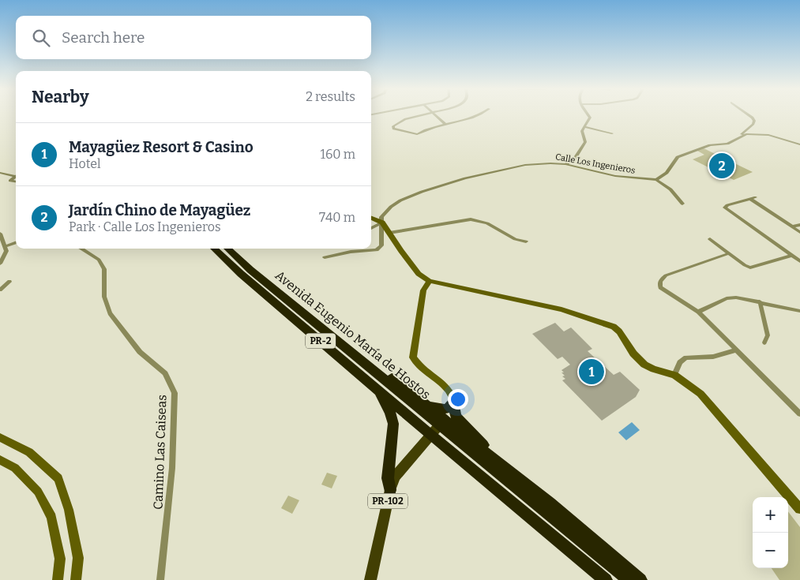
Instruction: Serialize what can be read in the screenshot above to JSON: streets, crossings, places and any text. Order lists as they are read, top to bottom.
{
  "streets": {
    "highway": ["Avenida Eugenio María de Hostos", "PR-2"],
    "main road": ["PR-102"],
    "street": ["Calle Los Ingenieros", "Camino Las Caiseas"]
  },
  "crossings": [
    ["Avenida Eugenio María de Hostos", "PR-102"]
  ],
  "page": {
    "search": "Search here",
    "heading": ["Nearby", "2 results"],
    "list": [
      {
        "mark": "1",
        "name": "Mayagüez Resort & Casino",
        "note": "Hotel",
        "value": "160 m"
      },
      {
        "mark": "2",
        "name": "Jardín Chino de Mayagüez",
        "note": "Park · Calle Los Ingenieros",
        "value": "740 m"
      }
    ],
    "pins": ["2", "1"],
    "map_buttons": ["+", "−"]
  }
}
